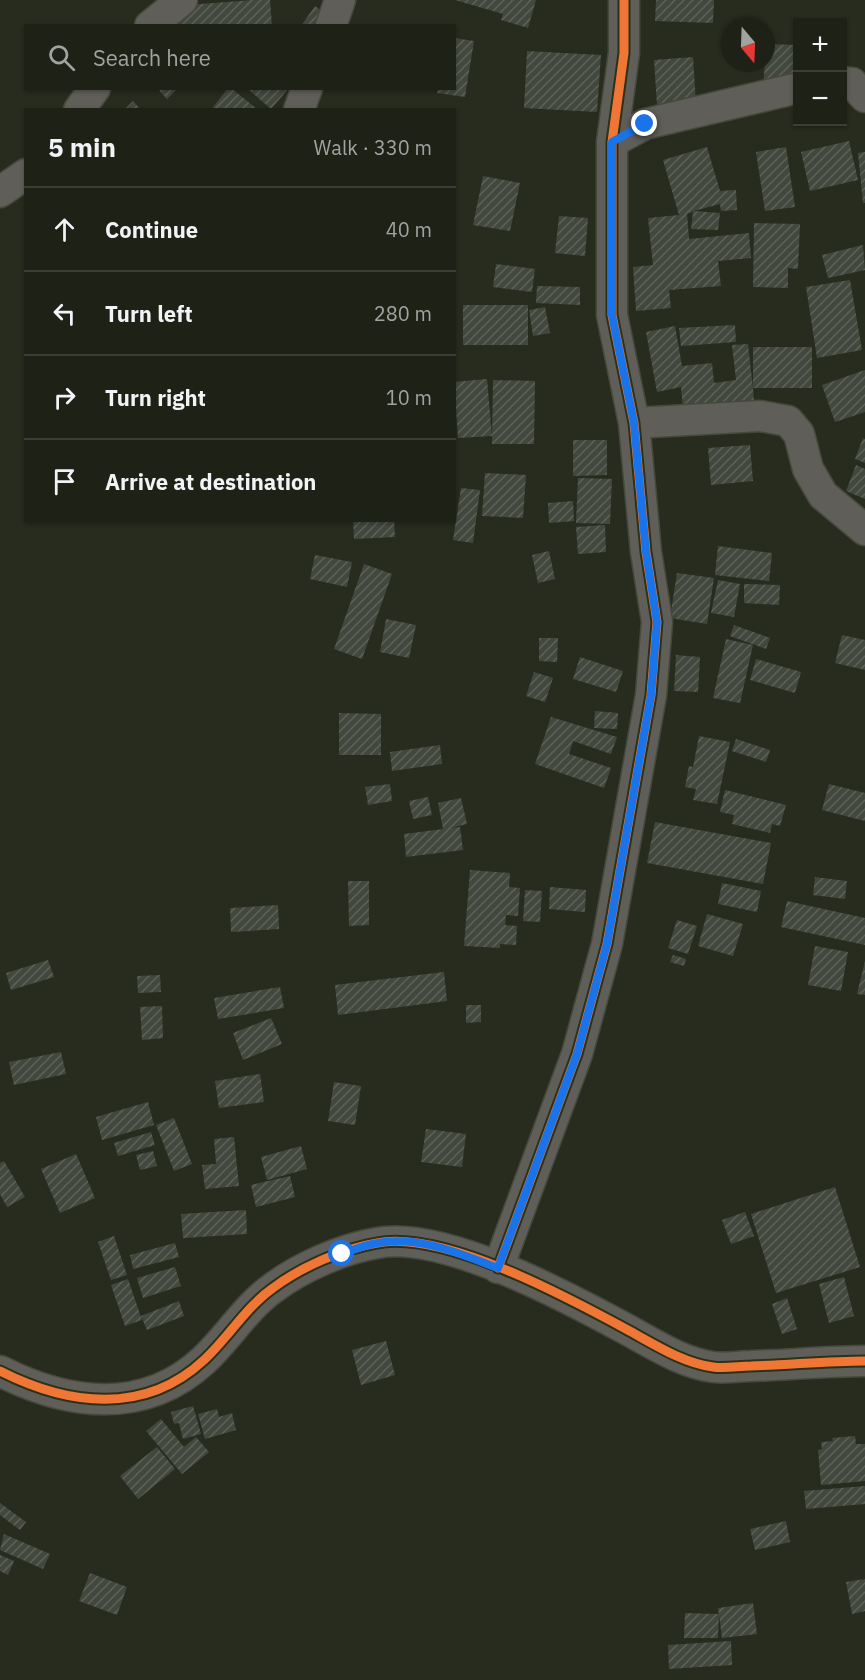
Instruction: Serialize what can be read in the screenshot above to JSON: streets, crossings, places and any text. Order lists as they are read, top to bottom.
{
  "north": "bottom",
  "page": {
    "map_buttons": ["+", "−"],
    "search": "Search here",
    "heading": ["5 min", "Walk · 330 m"],
    "list": [
      ["Continue", "40 m"],
      ["Turn left", "280 m"],
      ["Turn right", "10 m"],
      "Arrive at destination"
    ]
  }
}
